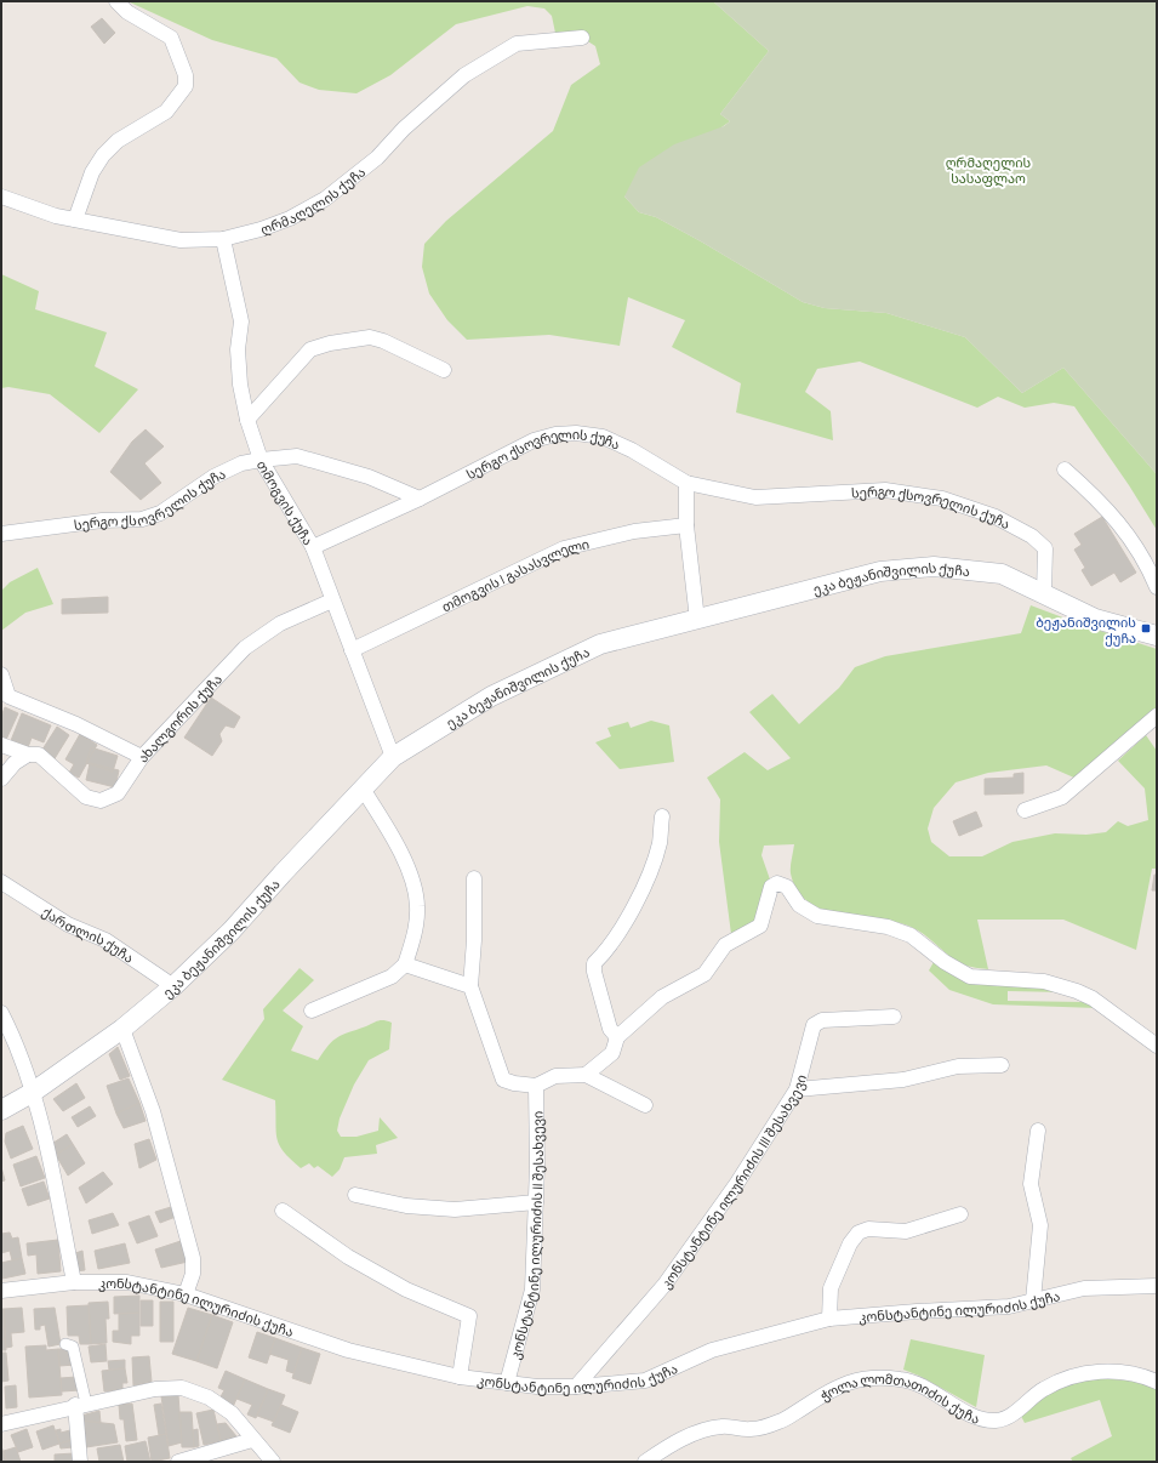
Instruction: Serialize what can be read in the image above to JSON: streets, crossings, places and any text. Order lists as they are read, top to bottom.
{
  "streets": {
    "street": [
      "ღრმაღელის ქუჩა",
      "სერგო ქსოვრელის ქუჩა",
      "თმოგვის ქუჩა",
      "თმოგვის I გასასვლელი",
      "ეკა ბეჟანიშვილის ქუჩა",
      "ახალგორის ქუჩა",
      "ქართლის ქუჩა",
      "კონსტანტინე ილურიძის III შესახვევი",
      "კონსტანტინე ილურიძის II შესახვევი",
      "კონსტანტინე ილურიძის ქუჩა",
      "ჭოლა ლომთათიძის ქუჩა"
    ]
  },
  "crossings": [
    ["ღრმაღელის ქუჩა", "თმოგვის ქუჩა"],
    ["სერგო ქსოვრელის ქუჩა", "თმოგვის ქუჩა"],
    ["სერგო ქსოვრელის ქუჩა", "ეკა ბეჟანიშვილის ქუჩა"],
    ["თმოგვის ქუჩა", "თმოგვის I გასასვლელი"],
    ["თმოგვის ქუჩა", "ეკა ბეჟანიშვილის ქუჩა"],
    ["თმოგვის ქუჩა", "ახალგორის ქუჩა"],
    ["ეკა ბეჟანიშვილის ქუჩა", "ქართლის ქუჩა"],
    ["კონსტანტინე ილურიძის III შესახვევი", "კონსტანტინე ილურიძის ქუჩა"],
    ["კონსტანტინე ილურიძის II შესახვევი", "კონსტანტინე ილურიძის ქუჩა"]
  ],
  "parks": ["ღრმაღელის სასაფლაო"],
  "places": {
    "transit": ["ბეჟანიშვილის ქუჩა"]
  }
}
